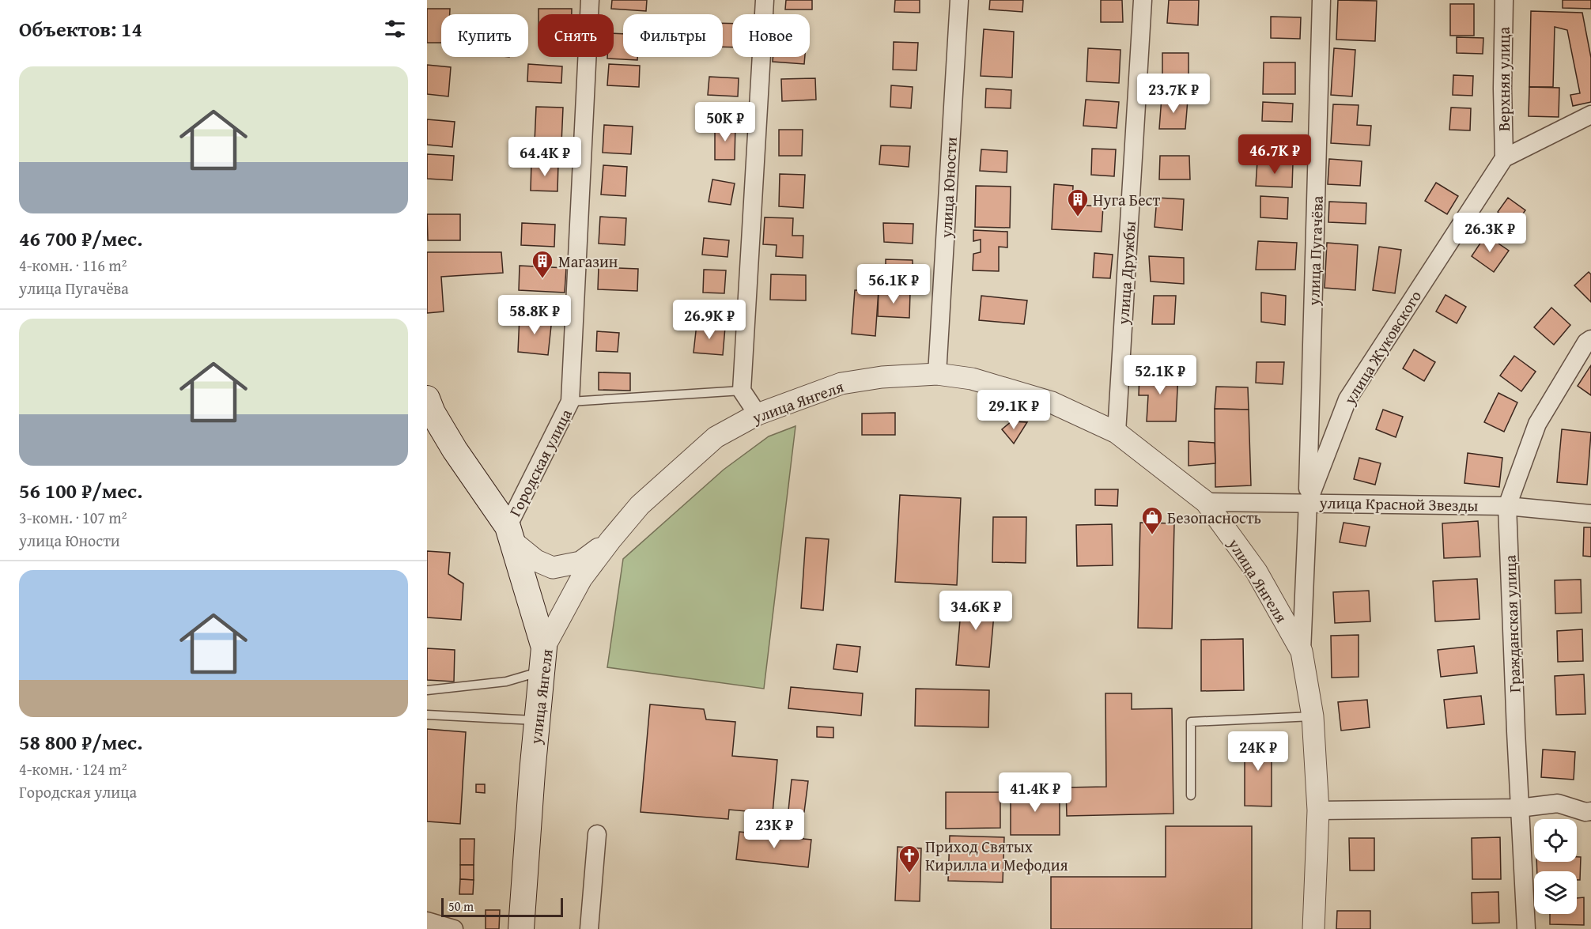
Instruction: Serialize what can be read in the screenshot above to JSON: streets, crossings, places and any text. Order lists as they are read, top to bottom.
{
  "streets": {
    "main road": ["улица Янгеля"],
    "street": [
      "Верхняя улица",
      "улица Юности",
      "улица Пугачёва",
      "улица Дружбы",
      "улица Жуковского",
      "Городская улица",
      "улица Красной Звезды",
      "Гражданская улица"
    ]
  },
  "crossings": [
    ["Верхняя улица", "улица Жуковского"],
    ["улица Юности", "улица Янгеля"],
    ["улица Пугачёва", "улица Жуковского"],
    ["улица Пугачёва", "улица Красной Звезды"],
    ["улица Дружбы", "улица Янгеля"],
    ["улица Жуковского", "улица Янгеля"],
    ["улица Жуковского", "улица Красной Звезды"],
    ["улица Янгеля", "улица Красной Звезды"],
    ["улица Красной Звезды", "Гражданская улица"]
  ],
  "places": {
    "building": ["Нуга Бест", "Магазин"],
    "shop": ["Безопасность"],
    "church": ["Приход Святых Кирилла и Мефодия"]
  },
  "scale_bar": "50 m",
  "page": {
    "heading": "Объектов: 14",
    "chip": [
      "Купить",
      "Снять",
      "Фильтры",
      "Новое"
    ],
    "list": [
      {
        "name": "46 700 ₽/мес.",
        "note": "4-комн. · 116 m² · улица Пугачёва"
      },
      {
        "name": "56 100 ₽/мес.",
        "note": "3-комн. · 107 m² · улица Юности"
      },
      {
        "name": "58 800 ₽/мес.",
        "note": "4-комн. · 124 m² · Городская улица"
      }
    ],
    "price": [
      "23.7K ₽",
      "50K ₽",
      "46.7K ₽",
      "64.4K ₽",
      "26.3K ₽",
      "56.1K ₽",
      "58.8K ₽",
      "26.9K ₽",
      "52.1K ₽",
      "29.1K ₽",
      "34.6K ₽",
      "24K ₽",
      "41.4K ₽",
      "23K ₽"
    ],
    "scale": "50 m"
  }
}
